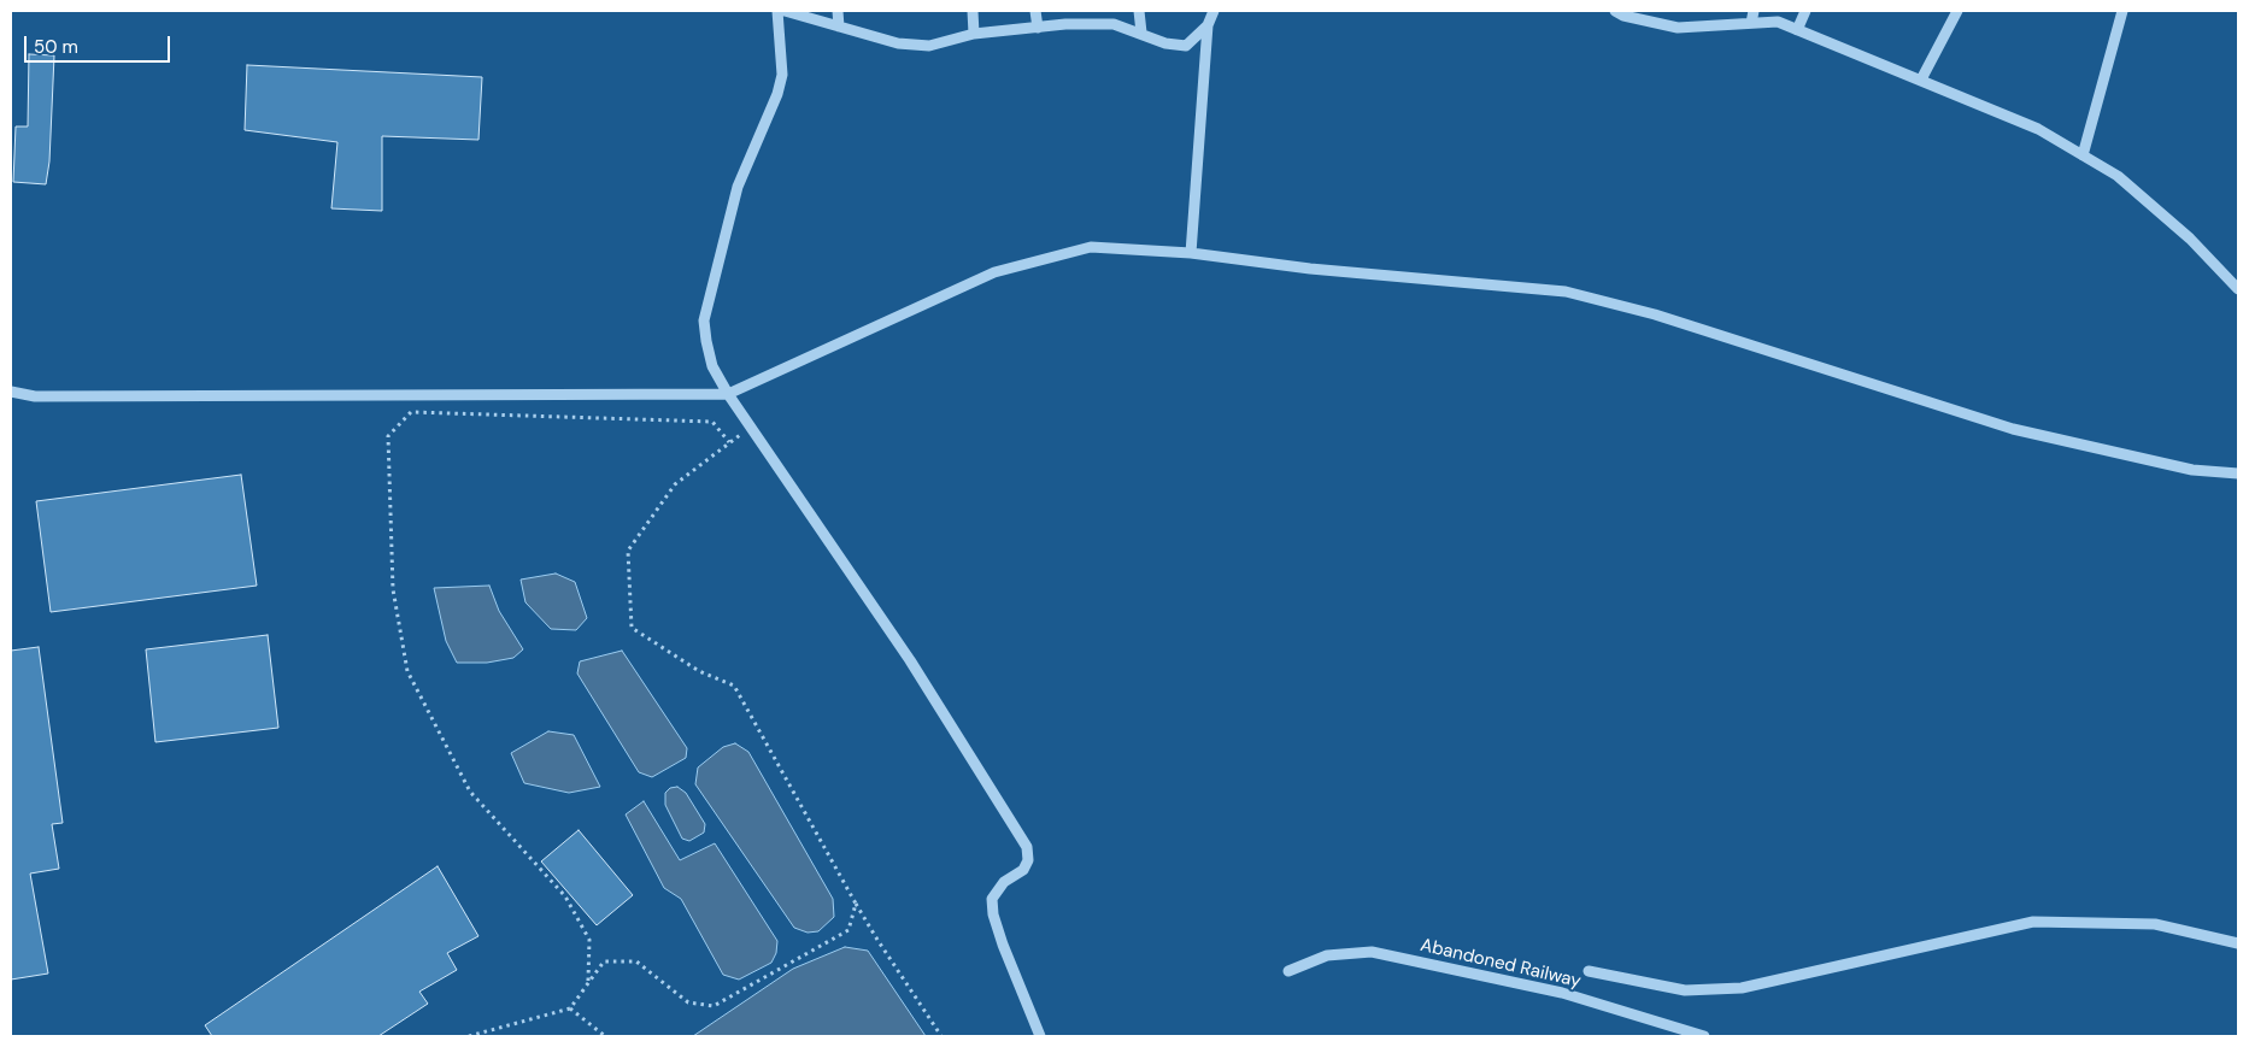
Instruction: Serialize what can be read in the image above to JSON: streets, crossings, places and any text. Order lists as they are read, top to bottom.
{
  "streets": {
    "street": ["Abandoned Railway"]
  },
  "scale_bar": "50 m"
}
